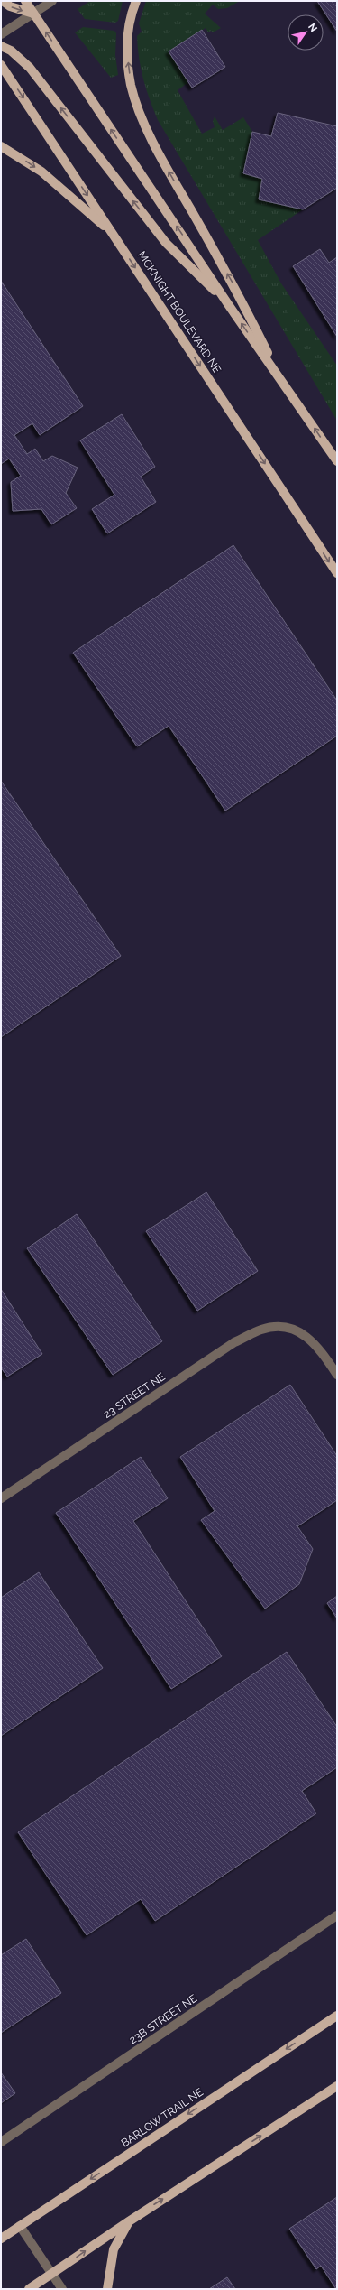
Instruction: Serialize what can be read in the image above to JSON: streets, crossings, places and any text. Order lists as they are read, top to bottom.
{
  "streets": {
    "main road": ["MCKNIGHT BOULEVARD NE", "BARLOW TRAIL NE"],
    "street": ["23 STREET NE", "23B STREET NE"]
  },
  "north": "top right"
}
